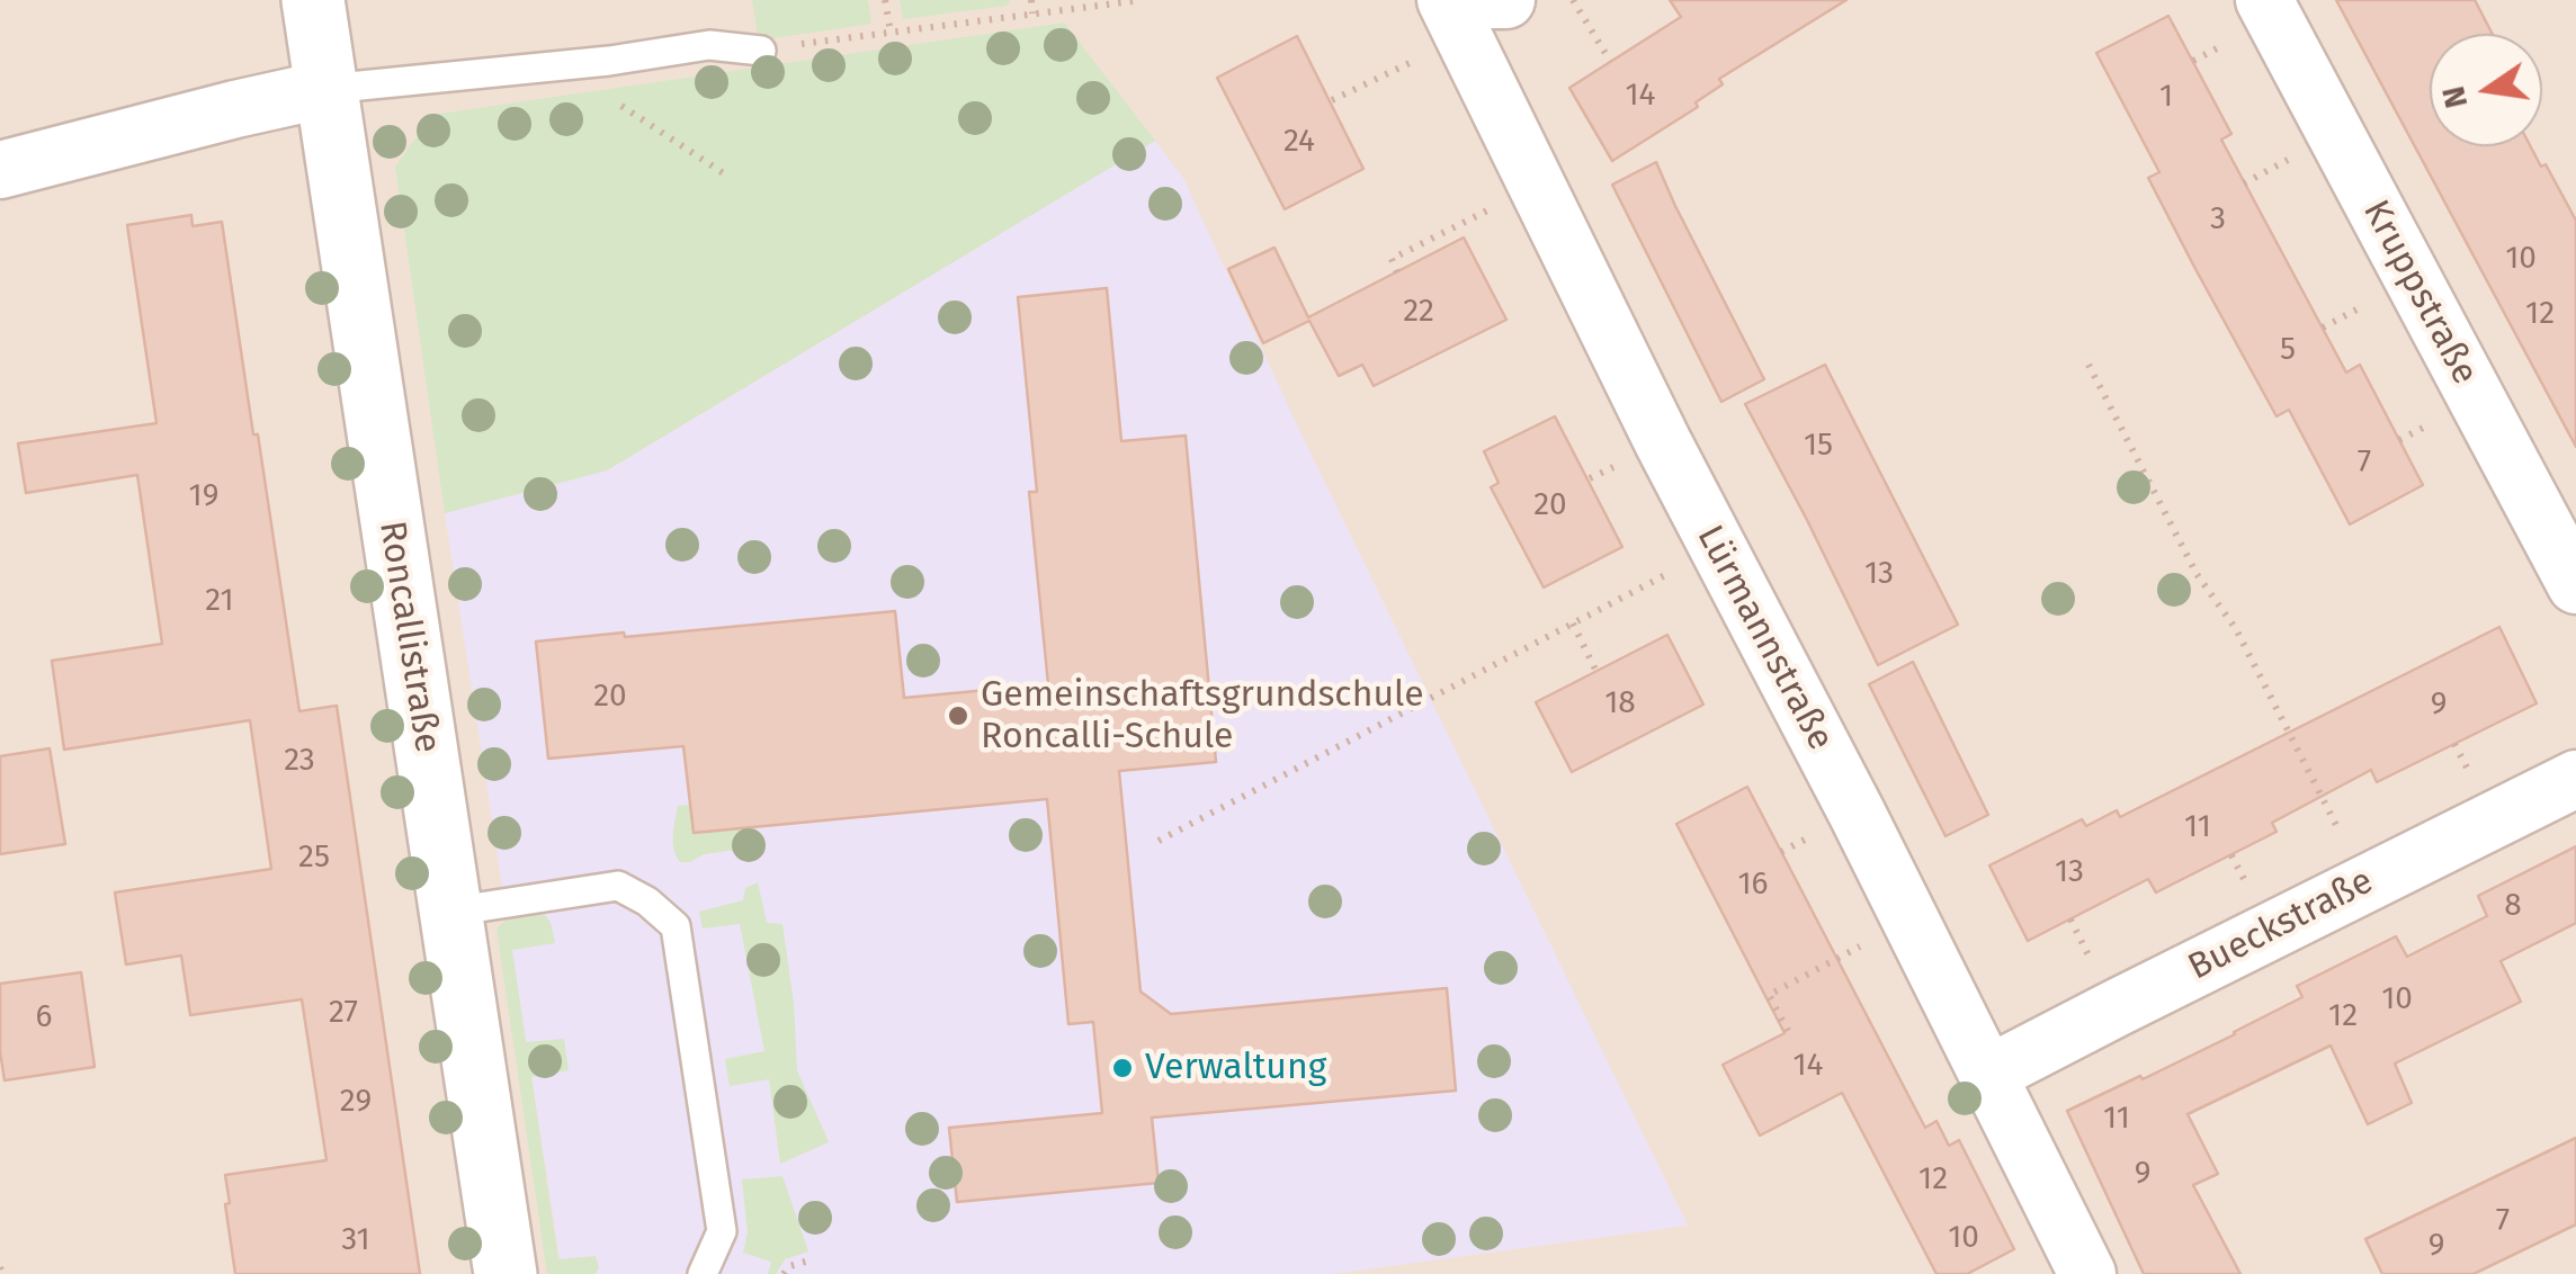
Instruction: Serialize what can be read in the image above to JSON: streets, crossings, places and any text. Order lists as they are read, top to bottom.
{
  "streets": {
    "street": [
      "Kruppstraße",
      "Roncallistraße",
      "Lürmannstraße",
      "Bueckstraße"
    ]
  },
  "crossings": [
    ["Lürmannstraße", "Bueckstraße"]
  ],
  "places": ["Gemeinschaftsgrundschule Roncalli-Schule", "Verwaltung"],
  "house_numbers": [
    "14",
    "1",
    "24",
    "3",
    "10",
    "22",
    "12",
    "5",
    "15",
    "7",
    "19",
    "20",
    "13",
    "21",
    "20",
    "18",
    "9",
    "23",
    "11",
    "25",
    "13",
    "16",
    "8",
    "10",
    "27",
    "12",
    "6",
    "14",
    "29",
    "11",
    "9",
    "12",
    "7",
    "10",
    "31",
    "9"
  ],
  "north": "left"
}
